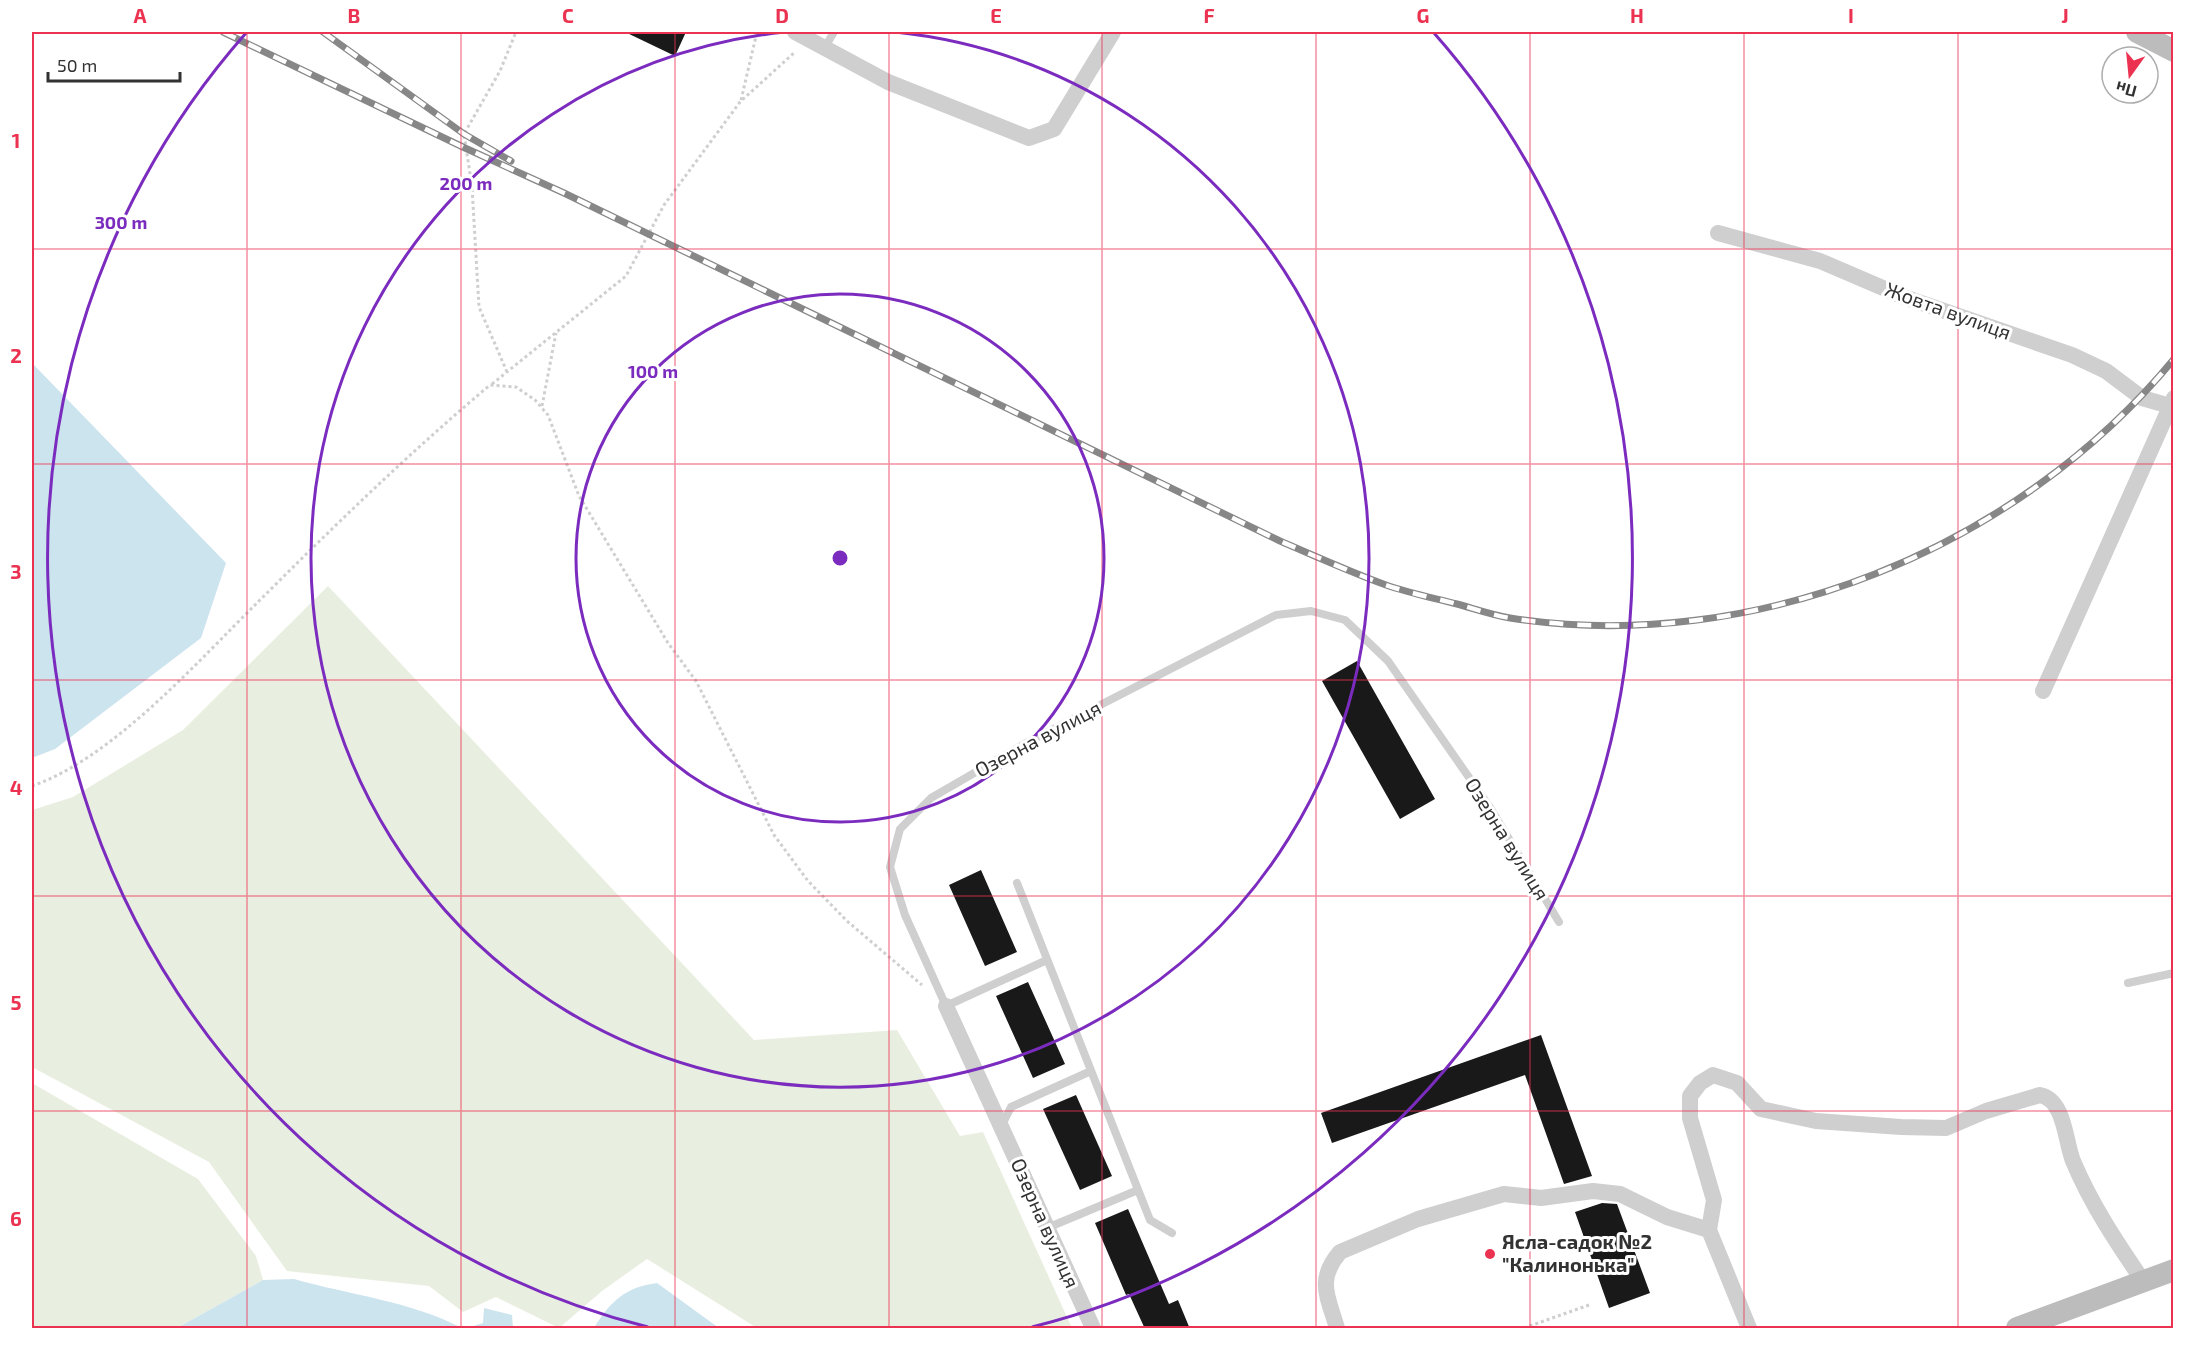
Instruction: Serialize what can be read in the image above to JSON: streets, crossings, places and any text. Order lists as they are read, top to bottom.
{
  "streets": {
    "street": ["Жовта вулиця", "Озерна вулиця"]
  },
  "places": ["Ясла-садок №2 \"Калинонька\""],
  "scale_bar": "50 m",
  "north": "bottom",
  "grid": {
    "columns": [
      "A",
      "B",
      "C",
      "D",
      "E",
      "F",
      "G",
      "H",
      "I",
      "J"
    ],
    "rows": [
      "1",
      "2",
      "3",
      "4",
      "5",
      "6"
    ]
  },
  "rings": ["200 m", "300 m", "100 m"]
}
